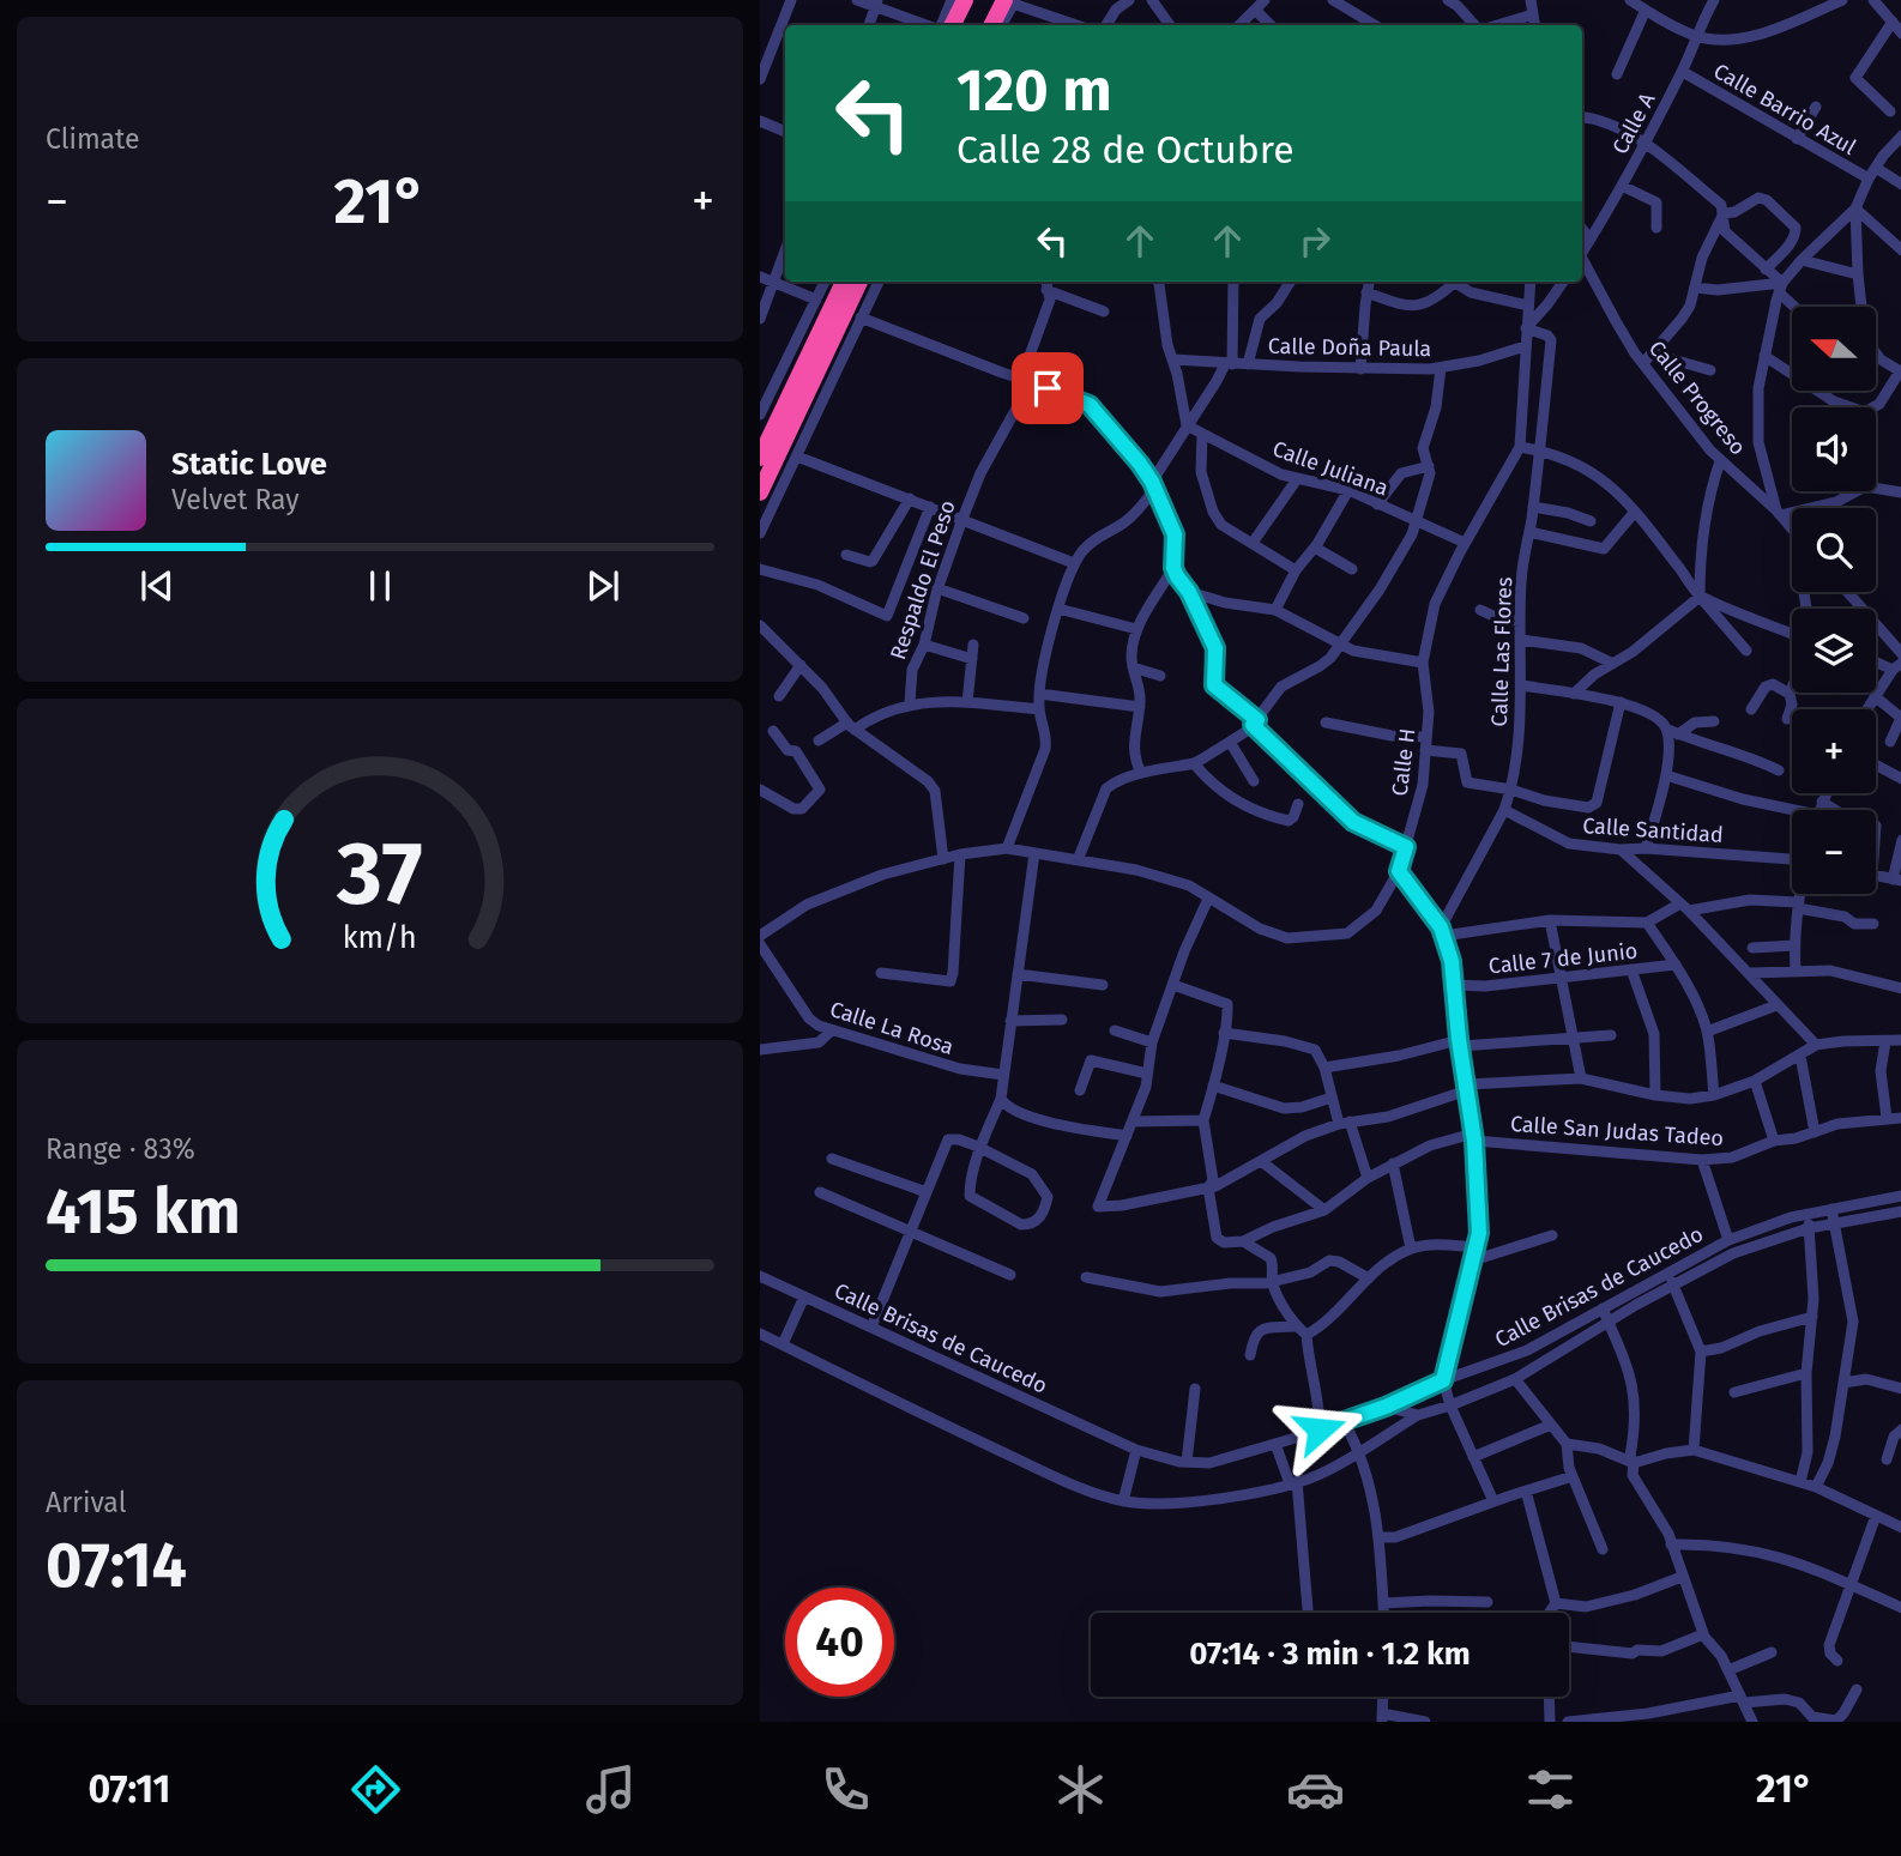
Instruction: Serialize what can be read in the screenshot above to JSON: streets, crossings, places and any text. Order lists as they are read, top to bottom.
{
  "streets": {
    "street": [
      "Calle Barrio Azul",
      "Calle A",
      "Calle Doña Paula",
      "Calle Progreso",
      "Calle Juliana",
      "Respaldo El Peso",
      "Calle Las Flores",
      "Calle H",
      "Calle Santidad",
      "Calle 7 de Junio",
      "Calle La Rosa",
      "Calle San Judas Tadeo",
      "Calle Brisas de Caucedo"
    ]
  },
  "crossings": [
    ["Calle Barrio Azul", "Calle A"],
    ["Calle Doña Paula", "Calle H"],
    ["Calle Juliana", "Calle H"],
    ["Calle Las Flores", "Calle H"],
    ["Calle Las Flores", "Calle Santidad"]
  ],
  "north": "left",
  "page": {
    "tile": [
      "Climate",
      ["Range · 83%", "415 km"],
      ["Arrival", "07:14"]
    ],
    "turn": ["120 m", "Calle 28 de Octubre"],
    "heat": ["−", "21°", "+"],
    "map_buttons": ["+", "−"],
    "song": ["Static Love", "Velvet Ray"],
    "limit": "40",
    "trip": "07:14 · 3 min · 1.2 km",
    "tabs": ["07:11", "21°"],
    "gauge": ["37", "km/h"]
  }
}
